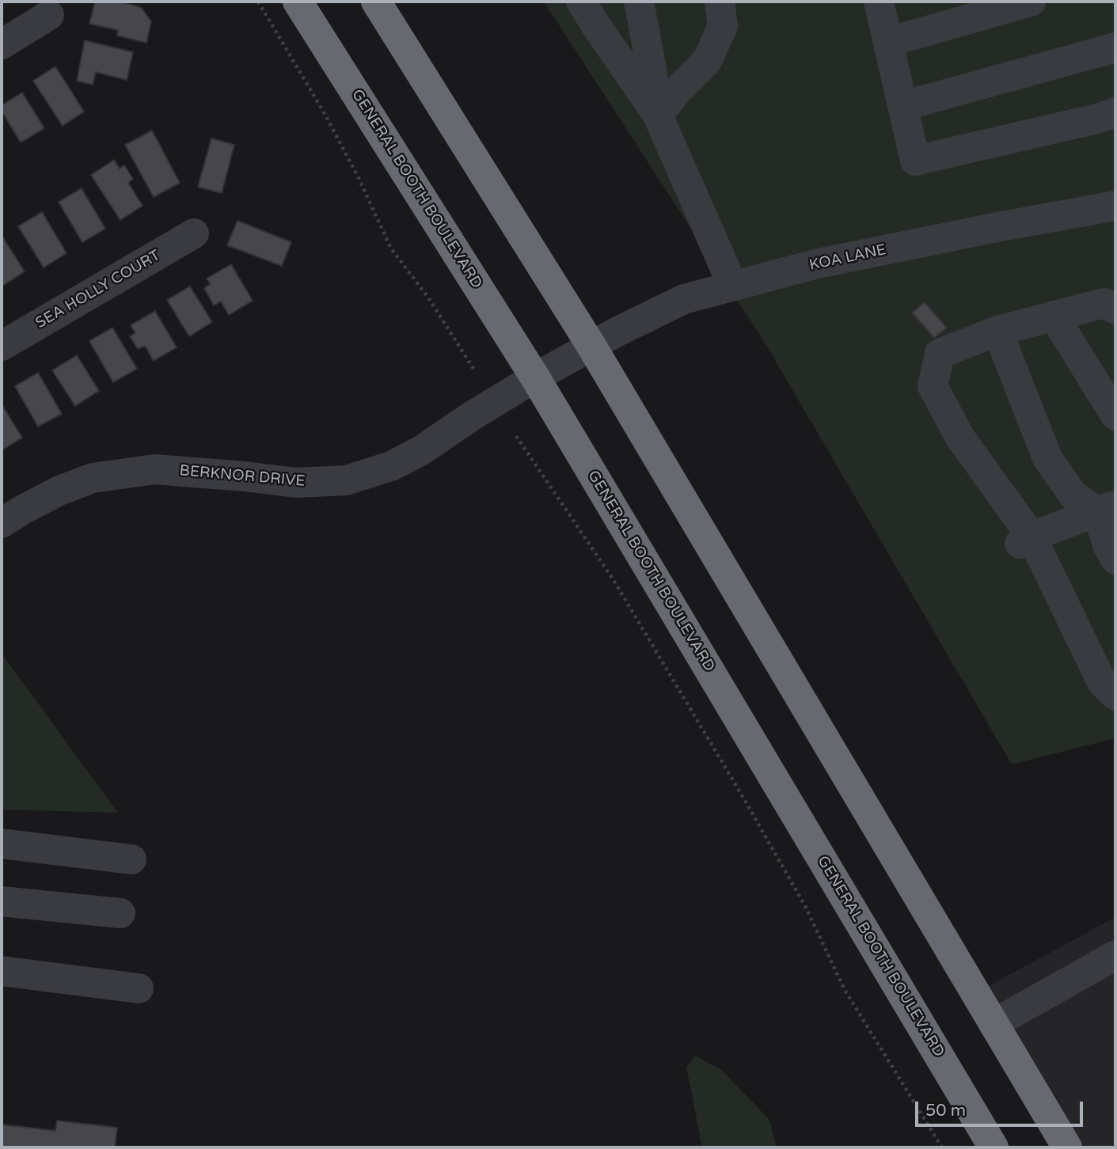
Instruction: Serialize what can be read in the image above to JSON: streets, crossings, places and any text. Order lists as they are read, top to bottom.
{
  "streets": {
    "highway": ["GENERAL BOOTH BOULEVARD"],
    "street": ["KOA LANE", "SEA HOLLY COURT", "BERKNOR DRIVE"]
  },
  "crossings": [
    ["GENERAL BOOTH BOULEVARD", "BERKNOR DRIVE"],
    ["KOA LANE", "BERKNOR DRIVE"]
  ],
  "scale_bar": "50 m"
}
